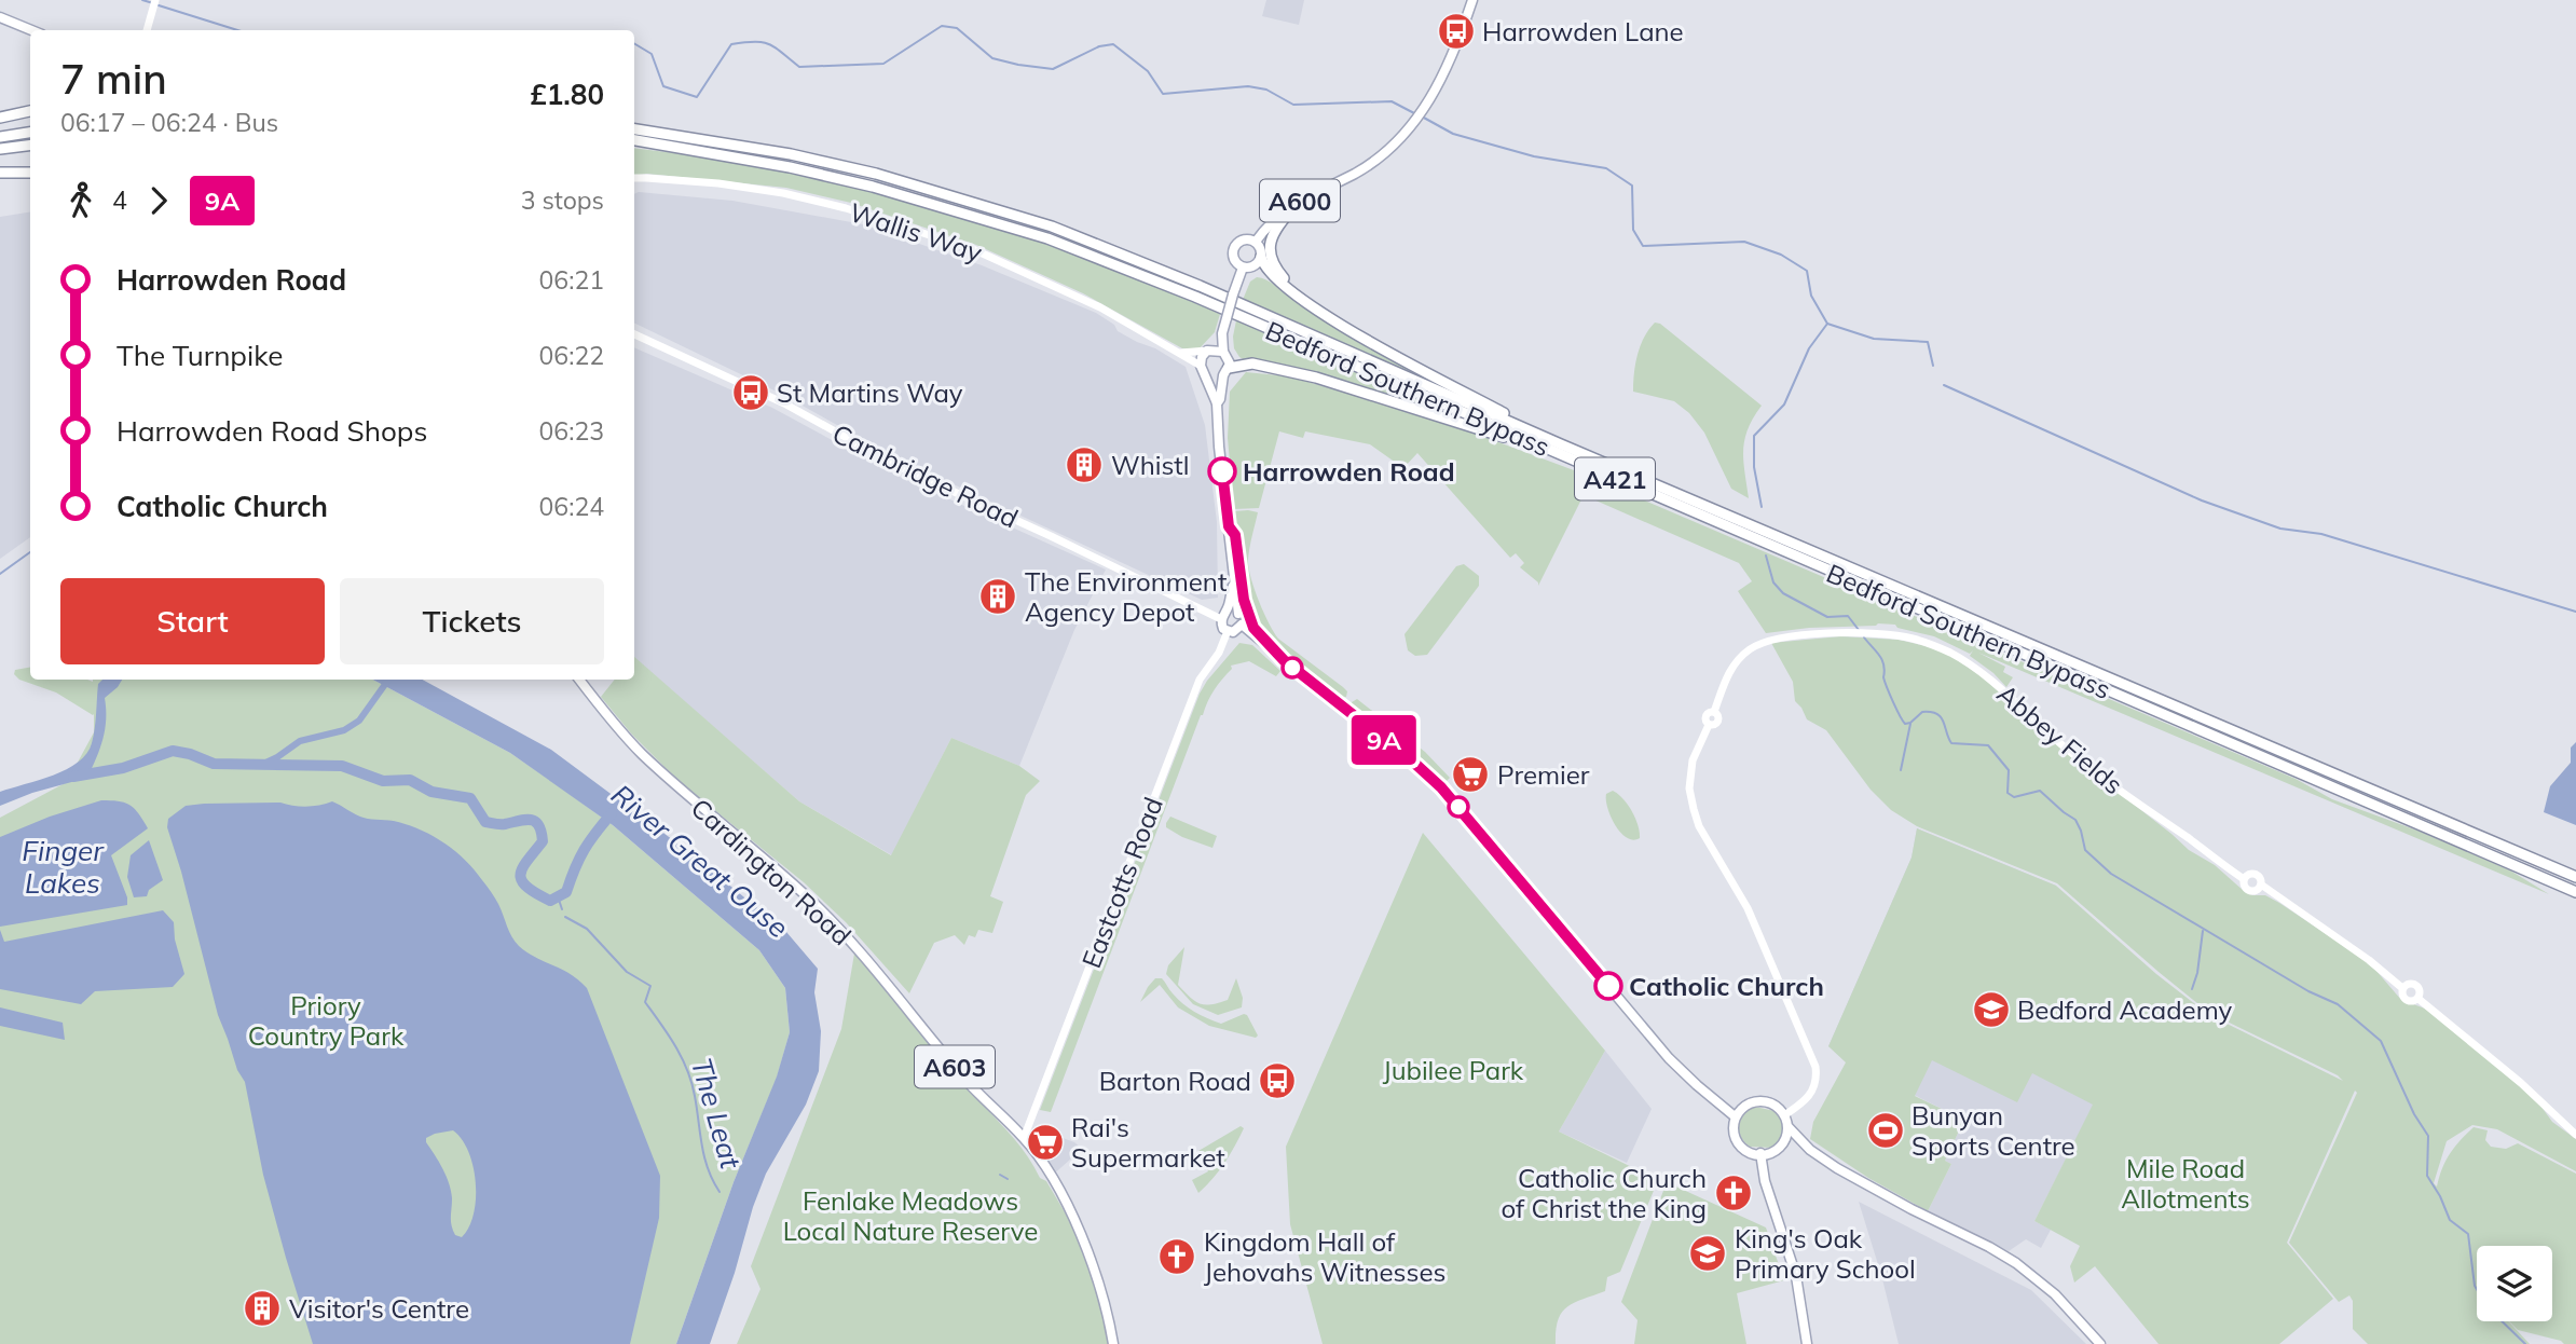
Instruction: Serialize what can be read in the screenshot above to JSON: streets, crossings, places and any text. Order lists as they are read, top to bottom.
{
  "streets": {
    "highway": ["Bedford Southern Bypass", "A421"],
    "main road": ["A600", "Cardington Road", "A603"],
    "street": [
      "Wallis Way",
      "Cambridge Road",
      "Abbey Fields",
      "Eastcotts Road"
    ]
  },
  "crossings": [
    ["A600", "A421"],
    ["Wallis Way", "A421"],
    ["Bedford Southern Bypass", "A421"],
    ["Cambridge Road", "Eastcotts Road"],
    ["Cardington Road", "Eastcotts Road"]
  ],
  "water": ["Finger Lakes", "River Great Ouse", "The Leat"],
  "parks": [
    "Priory Country Park",
    "Jubilee Park",
    "Mile Road Allotments",
    "Fenlake Meadows Local Nature Reserve"
  ],
  "places": {
    "bus stop": ["Harrowden Lane", "St Martins Way", "Barton Road"],
    "building": ["Whistl", "The Environment Agency Depot", "Visitor's Centre"],
    "other": ["Harrowden Road", "Catholic Church"],
    "supermarket": ["Premier", "Rai's Supermarket"],
    "school or university": ["Bedford Academy", "King's Oak Primary School"],
    "sports": ["Bunyan Sports Centre"],
    "church": ["Catholic Church of Christ the King", "Kingdom Hall of Jehovahs Witnesses"]
  },
  "lines": ["bus line 9A"],
  "page": {
    "on_map": "9A",
    "heading": ["7 min", "06:17 – 06:24 · Bus", "£1.80"],
    "legs": ["4", "9A", "3 stops"],
    "list": [
      {
        "name": "Harrowden Road",
        "value": "06:21"
      },
      {
        "name": "The Turnpike",
        "value": "06:22"
      },
      {
        "name": "Harrowden Road Shops",
        "value": "06:23"
      },
      {
        "name": "Catholic Church",
        "value": "06:24"
      }
    ],
    "buttons": ["Start", "Tickets"]
  }
}
